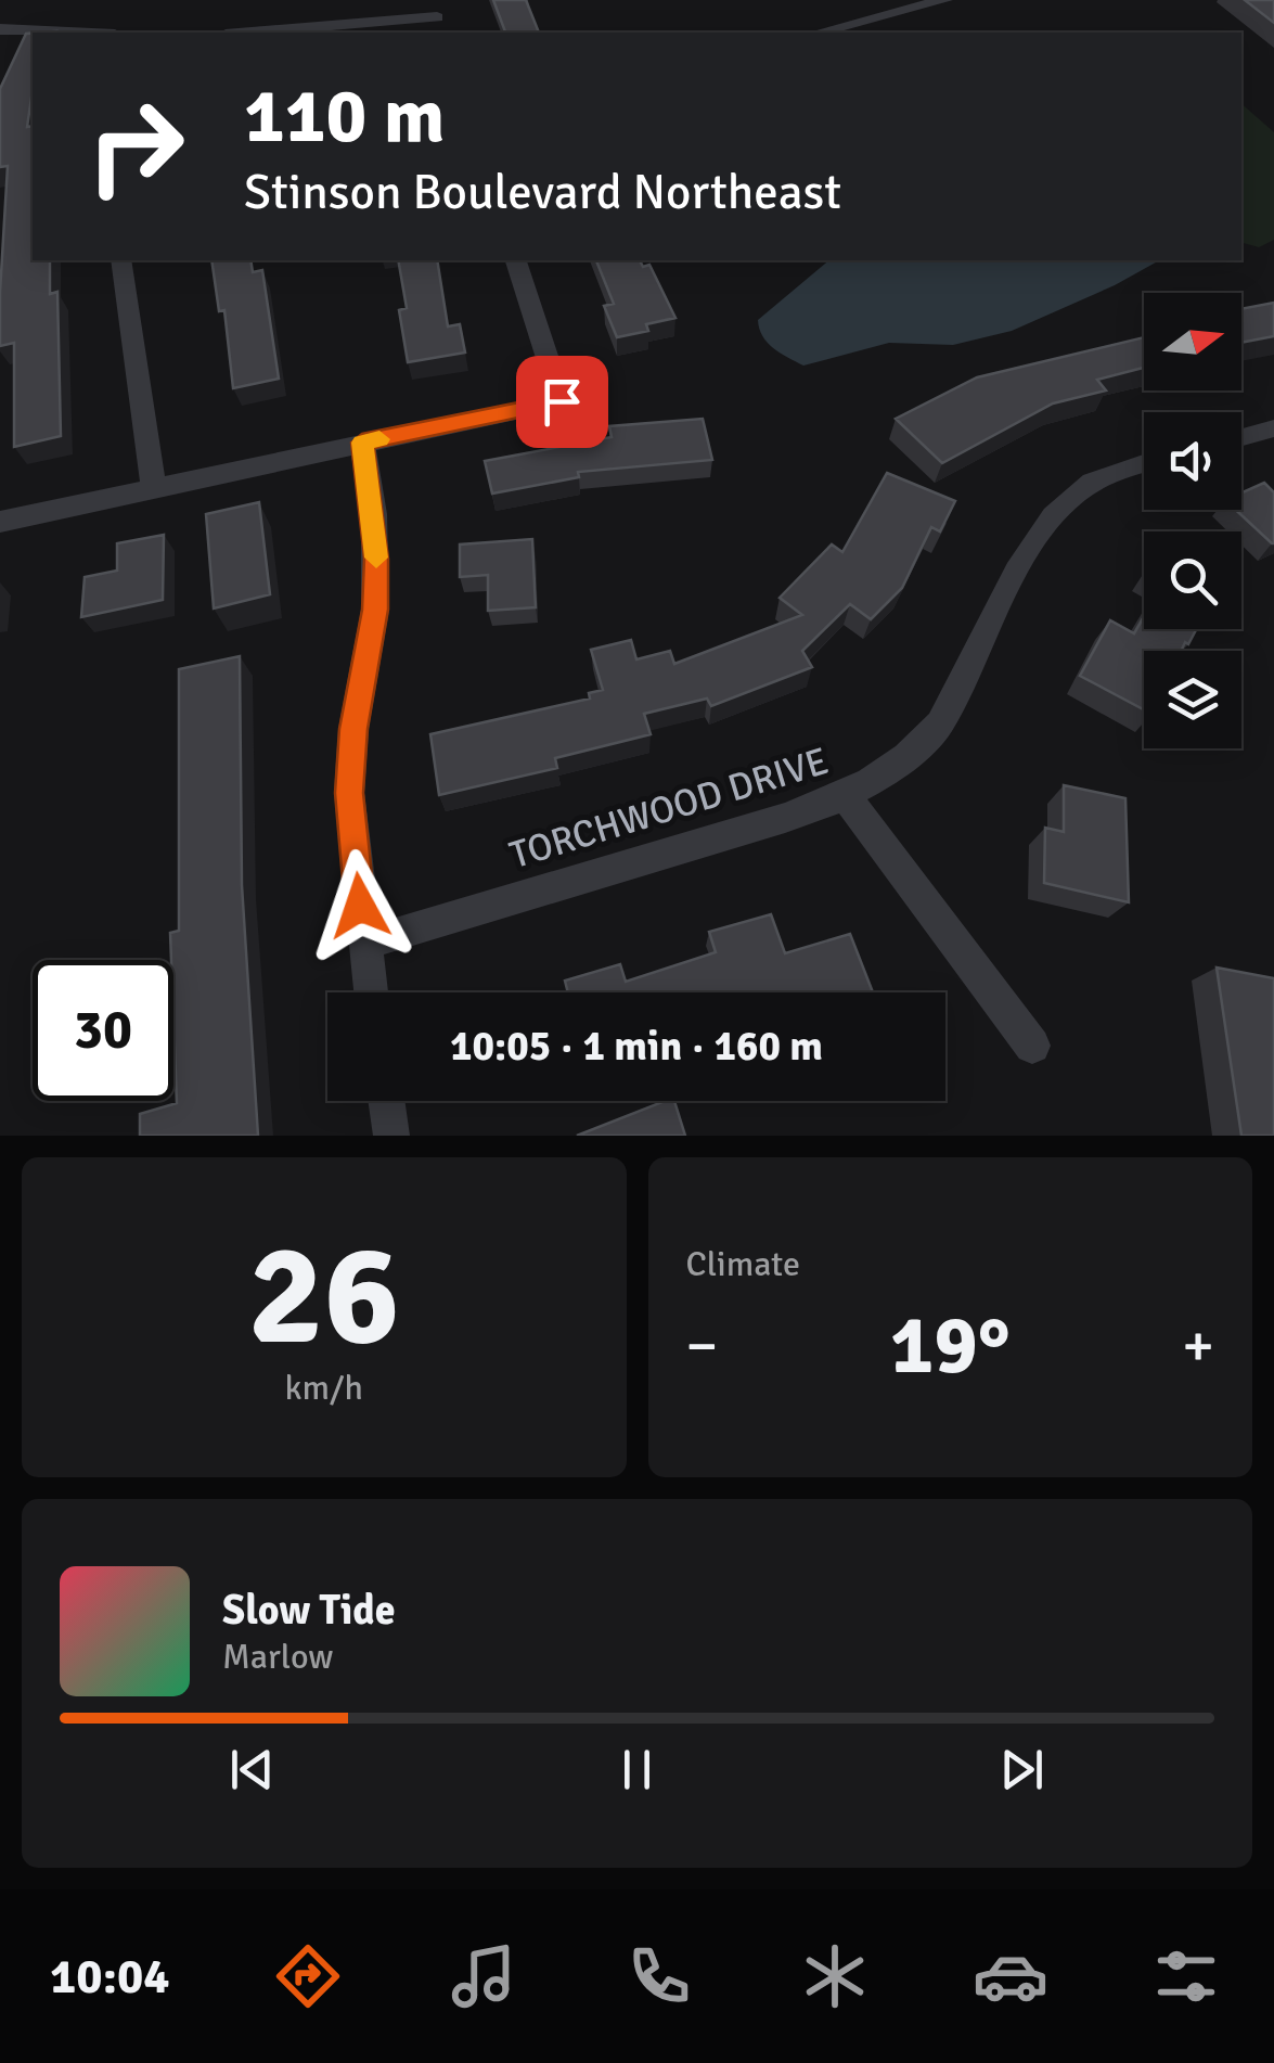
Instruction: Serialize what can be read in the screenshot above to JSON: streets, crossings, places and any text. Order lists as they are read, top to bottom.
{
  "streets": {
    "street": ["TORCHWOOD DRIVE"]
  },
  "north": "right",
  "page": {
    "turn": ["110 m", "Stinson Boulevard Northeast"],
    "limit": "30",
    "trip": "10:05 · 1 min · 160 m",
    "tile": [
      ["26", "km/h"],
      "Climate"
    ],
    "heat": ["−", "19°", "+"],
    "song": ["Slow Tide", "Marlow"],
    "tabs": "10:04"
  }
}
